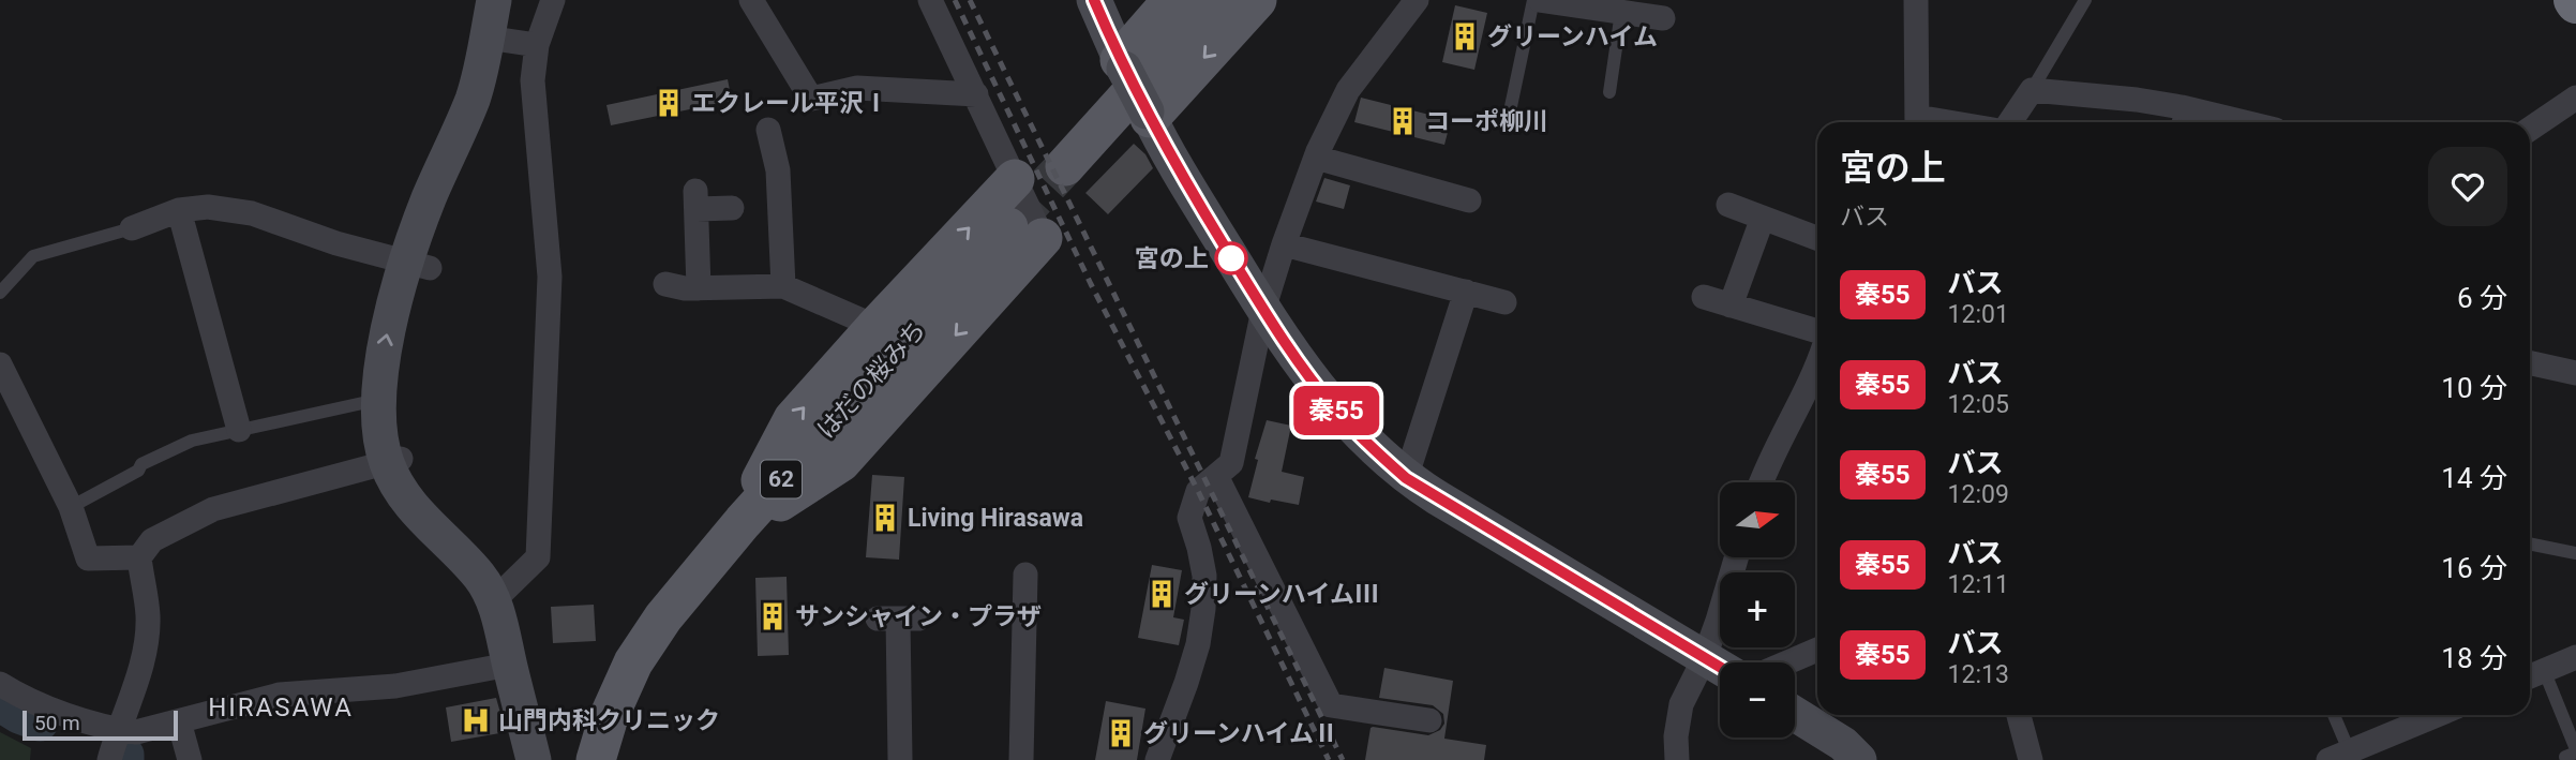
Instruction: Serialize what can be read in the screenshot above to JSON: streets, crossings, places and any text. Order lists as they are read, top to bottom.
{
  "streets": {
    "main road": ["62"]
  },
  "districts": ["HIRASAWA"],
  "places": {
    "building": [
      "グリーンハイム",
      "エクレール平沢Ⅰ",
      "コーポ柳川",
      "Living Hirasawa",
      "グリーンハイムⅢ",
      "サンシャイン・プラザ",
      "グリーンハイムⅡ"
    ],
    "other": ["宮の上"],
    "hospital": ["山門内科クリニック"]
  },
  "lines": ["bus line 秦55"],
  "scale_bar": "50 m",
  "north": "right",
  "page": {
    "on_map": "秦55",
    "heading": ["宮の上", "バス"],
    "list": [
      {
        "mark": "秦55",
        "name": "バス",
        "note": "12:01",
        "value": "6 分"
      },
      {
        "mark": "秦55",
        "name": "バス",
        "note": "12:05",
        "value": "10 分"
      },
      {
        "mark": "秦55",
        "name": "バス",
        "note": "12:09",
        "value": "14 分"
      },
      {
        "mark": "秦55",
        "name": "バス",
        "note": "12:11",
        "value": "16 分"
      },
      {
        "mark": "秦55",
        "name": "バス",
        "note": "12:13",
        "value": "18 分"
      }
    ],
    "map_buttons": ["+", "−"],
    "scale": "50 m"
  }
}
